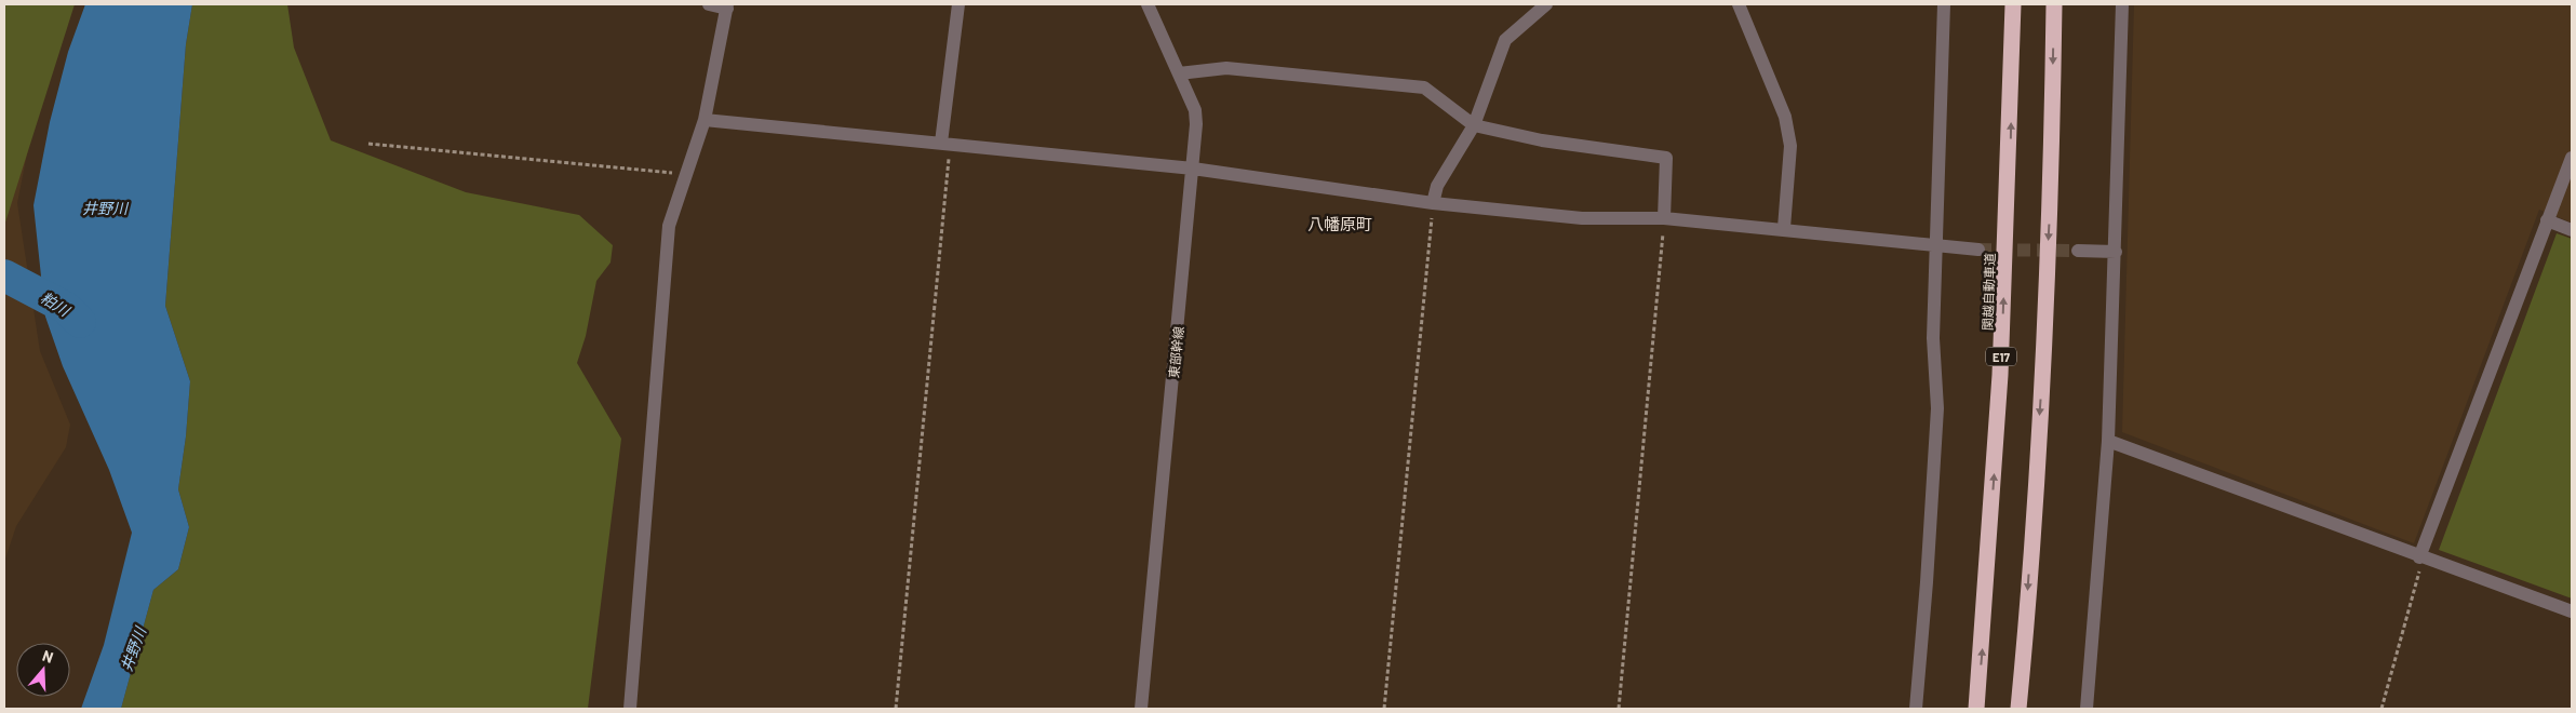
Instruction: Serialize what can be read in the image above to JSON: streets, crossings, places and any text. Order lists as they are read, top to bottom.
{
  "streets": {
    "highway": ["関越自動車道", "E17"],
    "street": ["東部幹線"]
  },
  "districts": ["八幡原町"],
  "water": ["井野川", "粕川"],
  "north": "top"
}
